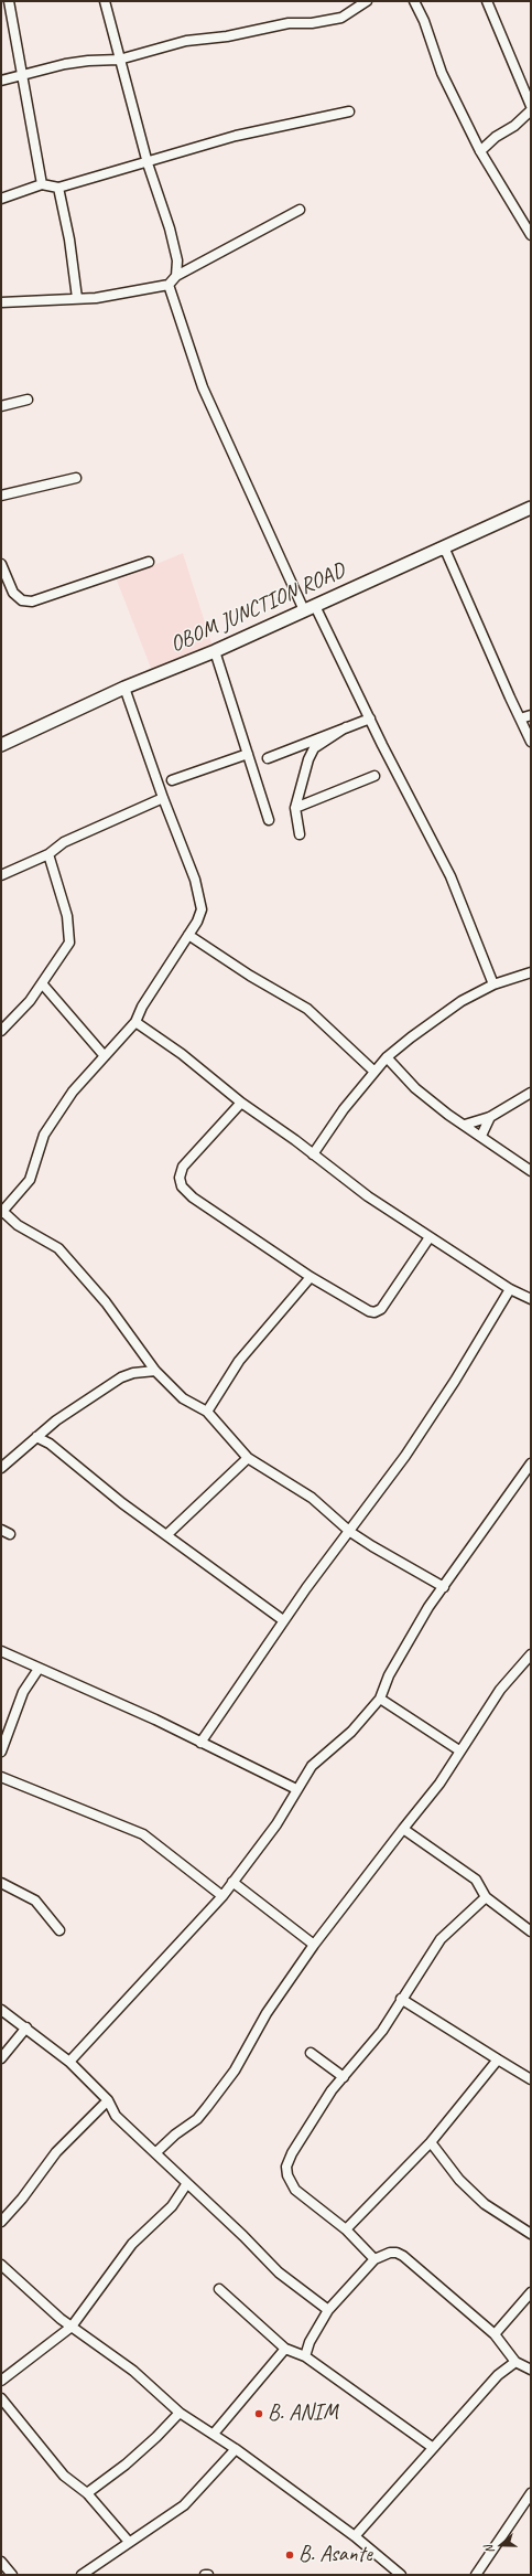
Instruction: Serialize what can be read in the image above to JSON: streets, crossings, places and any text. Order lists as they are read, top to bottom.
{
  "streets": {
    "main road": ["OBOM JUNCTION ROAD"]
  },
  "places": ["B. ANIM", "B. Asante"],
  "north": "left"
}
